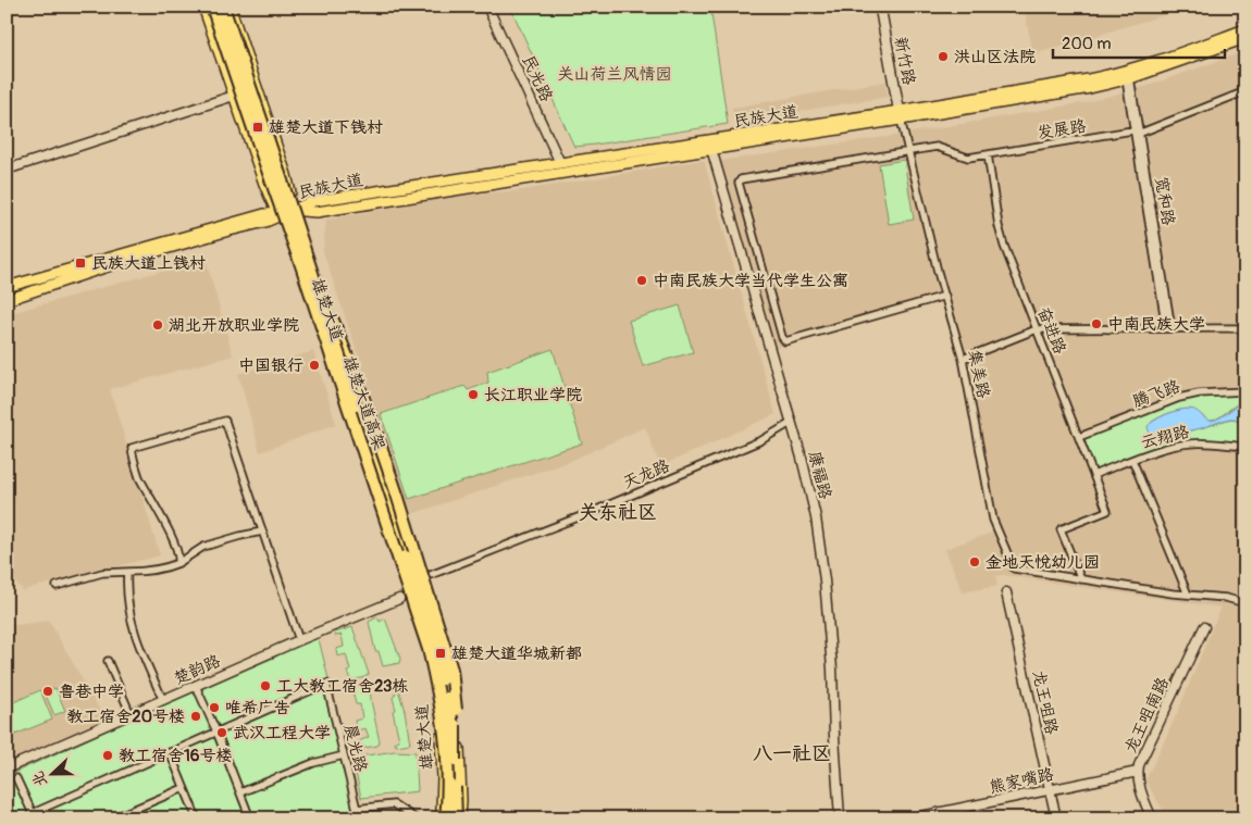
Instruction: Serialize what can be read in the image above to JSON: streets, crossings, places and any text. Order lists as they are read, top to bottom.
{
  "streets": {
    "highway": ["雄楚大道高架"],
    "main road": ["新竹路", "民族大道", "雄楚大道"],
    "street": [
      "民光路",
      "发展路",
      "宽和路",
      "奋进路",
      "集美路",
      "腾飞路",
      "云翔路",
      "天龙路",
      "康福路",
      "楚韵路",
      "龙王咀路",
      "龙王咀南路",
      "晨光路",
      "熊家嘴路"
    ]
  },
  "crossings": [
    ["新竹路", "民族大道"],
    ["新竹路", "集美路"],
    ["民光路", "民族大道"],
    ["民族大道", "宽和路"],
    ["民族大道", "雄楚大道"],
    ["民族大道", "集美路"],
    ["民族大道", "康福路"],
    ["发展路", "宽和路"],
    ["发展路", "奋进路"],
    ["发展路", "集美路"],
    ["雄楚大道", "天龙路"],
    ["奋进路", "集美路"],
    ["奋进路", "腾飞路"],
    ["奋进路", "云翔路"],
    ["天龙路", "康福路"],
    ["龙王咀路", "熊家嘴路"],
    ["龙王咀南路", "熊家嘴路"]
  ],
  "districts": ["关东社区", "八一社区"],
  "parks": ["关山荷兰风情园"],
  "places": {
    "other": [
      "洪山区法院",
      "中南民族大学当代学生公寓",
      "中南民族大学",
      "湖北开放职业学院",
      "中国银行",
      "长江职业学院",
      "金地天悦幼儿园",
      "工大教工宿舍23栋",
      "鲁巷中学",
      "唯希广告",
      "教工宿舍20号楼",
      "武汉工程大学",
      "教工宿舍16号楼"
    ],
    "transit": ["雄楚大道下钱村", "民族大道上钱村", "雄楚大道华城新都"]
  },
  "scale_bar": "200 m",
  "north": "left"
}
